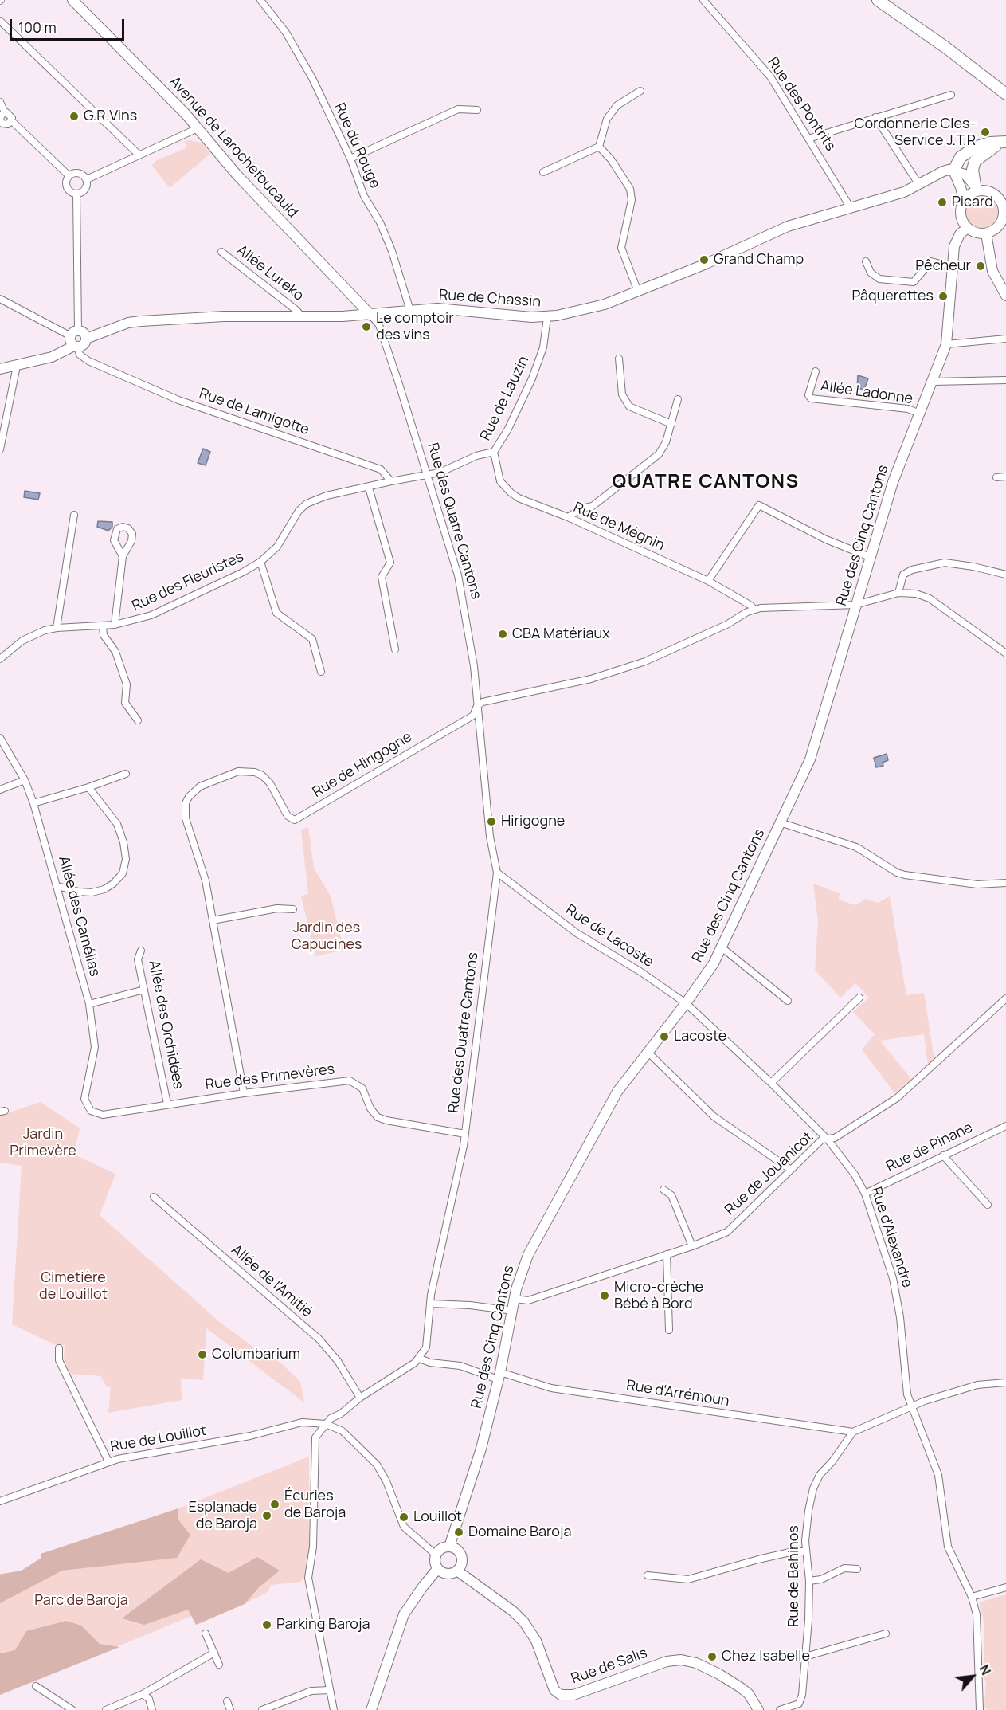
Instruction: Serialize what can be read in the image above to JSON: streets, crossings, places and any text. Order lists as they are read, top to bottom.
{
  "streets": {
    "street": [
      "Rue des Pontrits",
      "Rue du Rouge",
      "Avenue de Larochefoucauld",
      "Allée Lureko",
      "Rue de Chassin",
      "Allée Ladonne",
      "Rue de Lauzin",
      "Rue de Lamigotte",
      "Rue des Quatre Cantons",
      "Rue de Mégnin",
      "Rue des Cinq Cantons",
      "Rue des Fleuristes",
      "Rue de Hirigogne",
      "Allée des Camélias",
      "Rue de Lacoste",
      "Allée des Orchidées",
      "Rue des Primevères",
      "Rue de Pinane",
      "Rue de Jouanicot",
      "Rue d'Alexandre",
      "Allée de l'Amitié",
      "Rue d'Arrémoun",
      "Rue de Louillot",
      "Rue de Bahinos",
      "Rue de Salis"
    ]
  },
  "crossings": [
    ["Rue des Pontrits", "Rue de Chassin"],
    ["Rue du Rouge", "Rue de Chassin"],
    ["Avenue de Larochefoucauld", "Rue de Chassin"],
    ["Avenue de Larochefoucauld", "Rue des Quatre Cantons"],
    ["Allée Lureko", "Rue de Chassin"],
    ["Rue de Chassin", "Rue de Lauzin"],
    ["Rue de Chassin", "Rue de Lamigotte"],
    ["Rue de Chassin", "Rue des Quatre Cantons"],
    ["Allée Ladonne", "Rue des Cinq Cantons"],
    ["Rue de Lauzin", "Rue des Quatre Cantons"],
    ["Rue de Lauzin", "Rue de Mégnin"],
    ["Rue de Lamigotte", "Rue des Fleuristes"],
    ["Rue des Quatre Cantons", "Rue de Hirigogne"],
    ["Rue des Quatre Cantons", "Rue de Lacoste"],
    ["Rue des Quatre Cantons", "Rue des Primevères"],
    ["Rue des Quatre Cantons", "Rue d'Arrémoun"],
    ["Rue de Mégnin", "Rue de Hirigogne"],
    ["Rue des Cinq Cantons", "Rue de Hirigogne"],
    ["Rue des Cinq Cantons", "Rue de Lacoste"],
    ["Rue des Cinq Cantons", "Rue de Jouanicot"],
    ["Rue des Cinq Cantons", "Rue d'Alexandre"],
    ["Rue des Cinq Cantons", "Rue d'Arrémoun"],
    ["Rue des Cinq Cantons", "Rue de Salis"],
    ["Rue de Hirigogne", "Rue des Primevères"],
    ["Allée des Camélias", "Rue des Primevères"],
    ["Rue de Lacoste", "Rue d'Alexandre"],
    ["Allée des Orchidées", "Rue des Primevères"],
    ["Rue de Pinane", "Rue d'Alexandre"],
    ["Rue de Jouanicot", "Rue d'Alexandre"],
    ["Rue d'Arrémoun", "Rue de Bahinos"]
  ],
  "districts": ["QUATRE CANTONS"],
  "parks": [
    "Jardin des Capucines",
    "Jardin Primevère",
    "Cimetière de Louillot",
    "Parc de Baroja"
  ],
  "places": [
    "G.R.Vins",
    "Cordonnerie Cles- Service J.T.R",
    "Picard",
    "Grand Champ",
    "Pêcheur",
    "Pâquerettes",
    "Le comptoir des vins",
    "CBA Matériaux",
    "Hirigogne",
    "Lacoste",
    "Micro-crèche Bébé à Bord",
    "Columbarium",
    "Écuries de Baroja",
    "Esplanade de Baroja",
    "Louillot",
    "Domaine Baroja",
    "Parking Baroja",
    "Chez Isabelle"
  ],
  "scale_bar": "100 m",
  "north": "top right"
}
